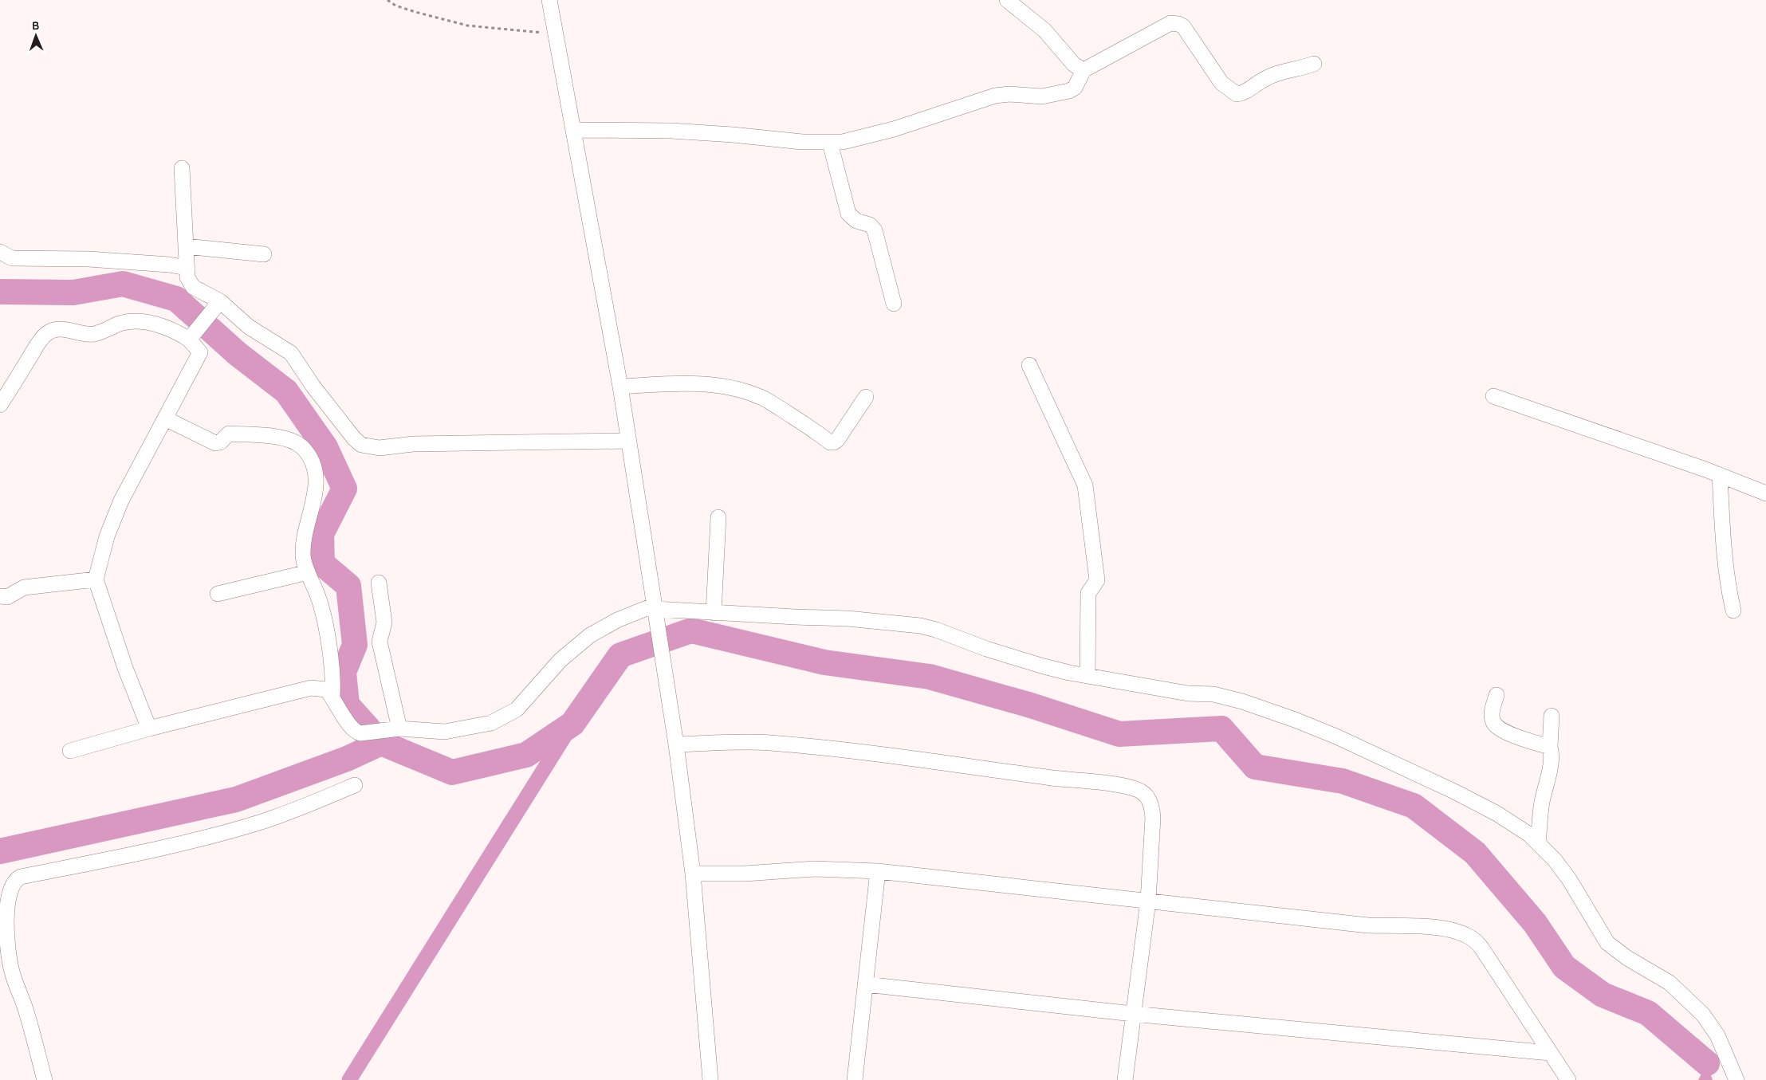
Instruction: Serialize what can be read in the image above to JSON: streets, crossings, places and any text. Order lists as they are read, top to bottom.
{
  "north": "top"
}
